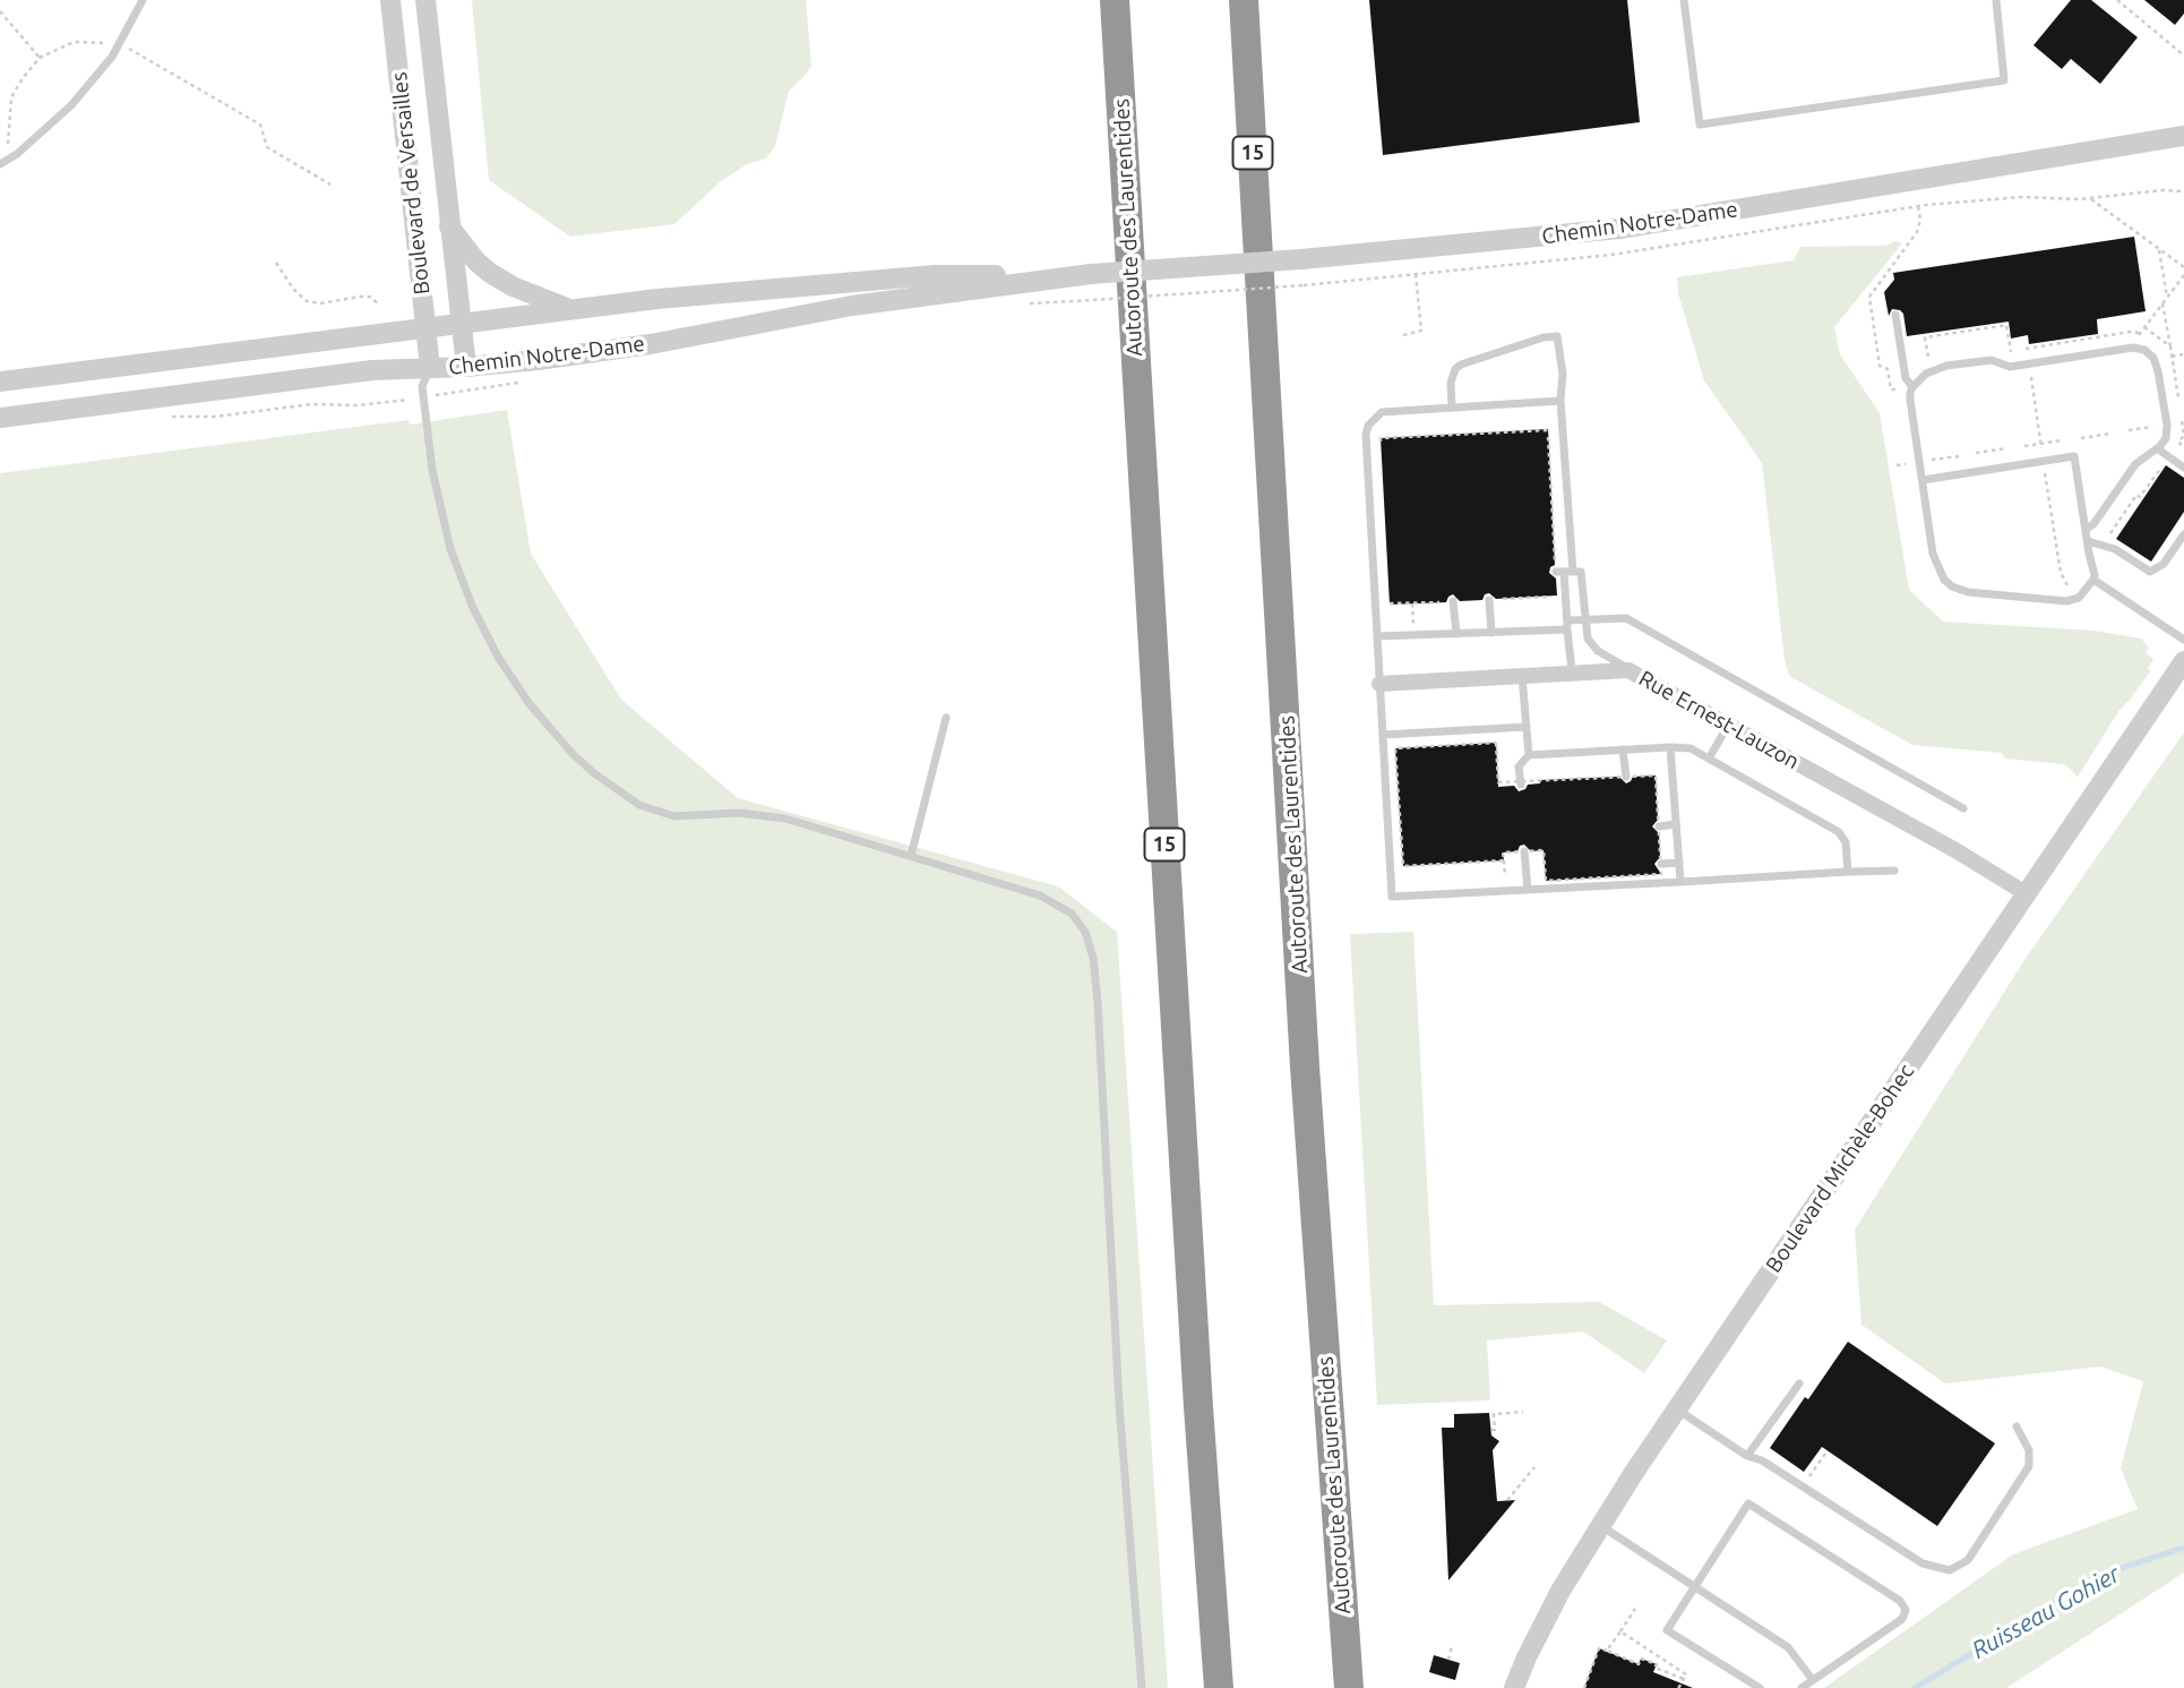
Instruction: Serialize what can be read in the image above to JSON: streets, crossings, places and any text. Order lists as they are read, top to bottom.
{
  "streets": {
    "highway": ["15", "Autoroute des Laurentides"],
    "street": [
      "Boulevard de Versailles",
      "Chemin Notre-Dame",
      "Rue Ernest-Lauzon",
      "Boulevard Michèle-Bohec"
    ]
  },
  "crossings": [
    ["Boulevard de Versailles", "Chemin Notre-Dame"],
    ["Rue Ernest-Lauzon", "Boulevard Michèle-Bohec"]
  ],
  "water": ["Ruisseau Gohier"]
}
